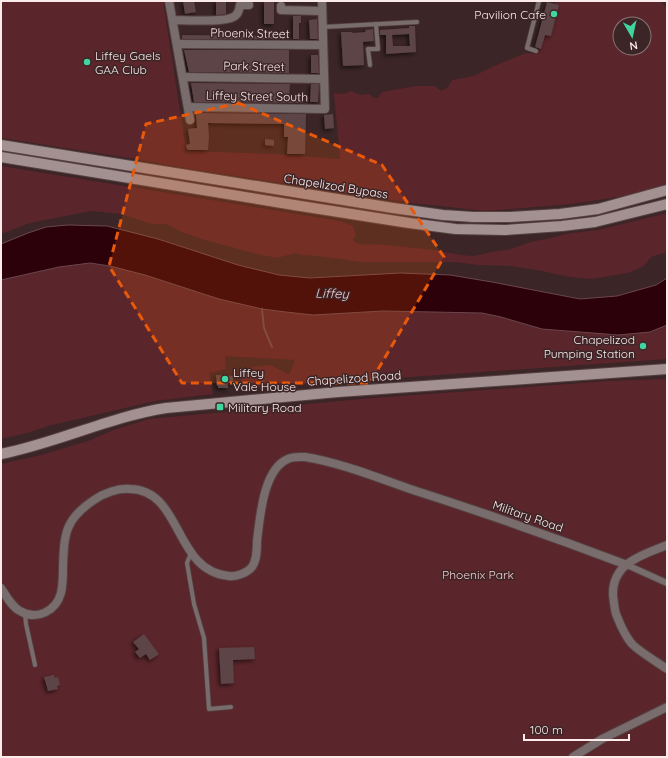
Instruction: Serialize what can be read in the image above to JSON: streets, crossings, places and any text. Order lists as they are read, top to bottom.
{
  "streets": {
    "main road": ["Chapelizod Bypass", "Chapelizod Road"],
    "street": [
      "Phoenix Street",
      "Park Street",
      "Liffey Street South",
      "Military Road"
    ]
  },
  "crossings": [
    ["Park Street", "Liffey Street South"]
  ],
  "water": ["Liffey"],
  "parks": ["Phoenix Park"],
  "places": {
    "other": [
      "Pavilion Cafe",
      "Liffey Gaels GAA Club",
      "Chapelizod Pumping Station",
      "Liffey Vale House"
    ],
    "transit": ["Military Road"]
  },
  "scale_bar": "100 m",
  "north": "bottom"
}
